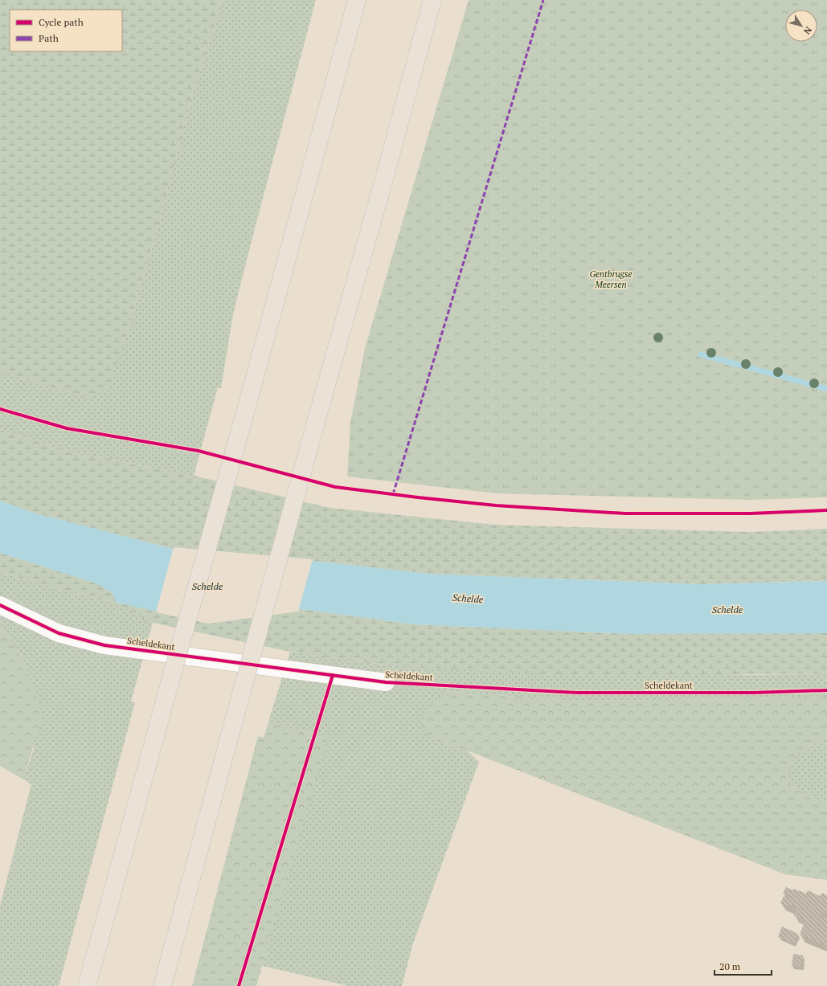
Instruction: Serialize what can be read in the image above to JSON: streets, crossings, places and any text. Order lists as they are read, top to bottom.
{
  "streets": {
    "lane": ["Scheldekant"]
  },
  "water": ["Schelde"],
  "parks": ["Gentbrugse Meersen"],
  "legend": ["Cycle path", "Path"],
  "scale_bar": "20 m",
  "north": "bottom right"
}
